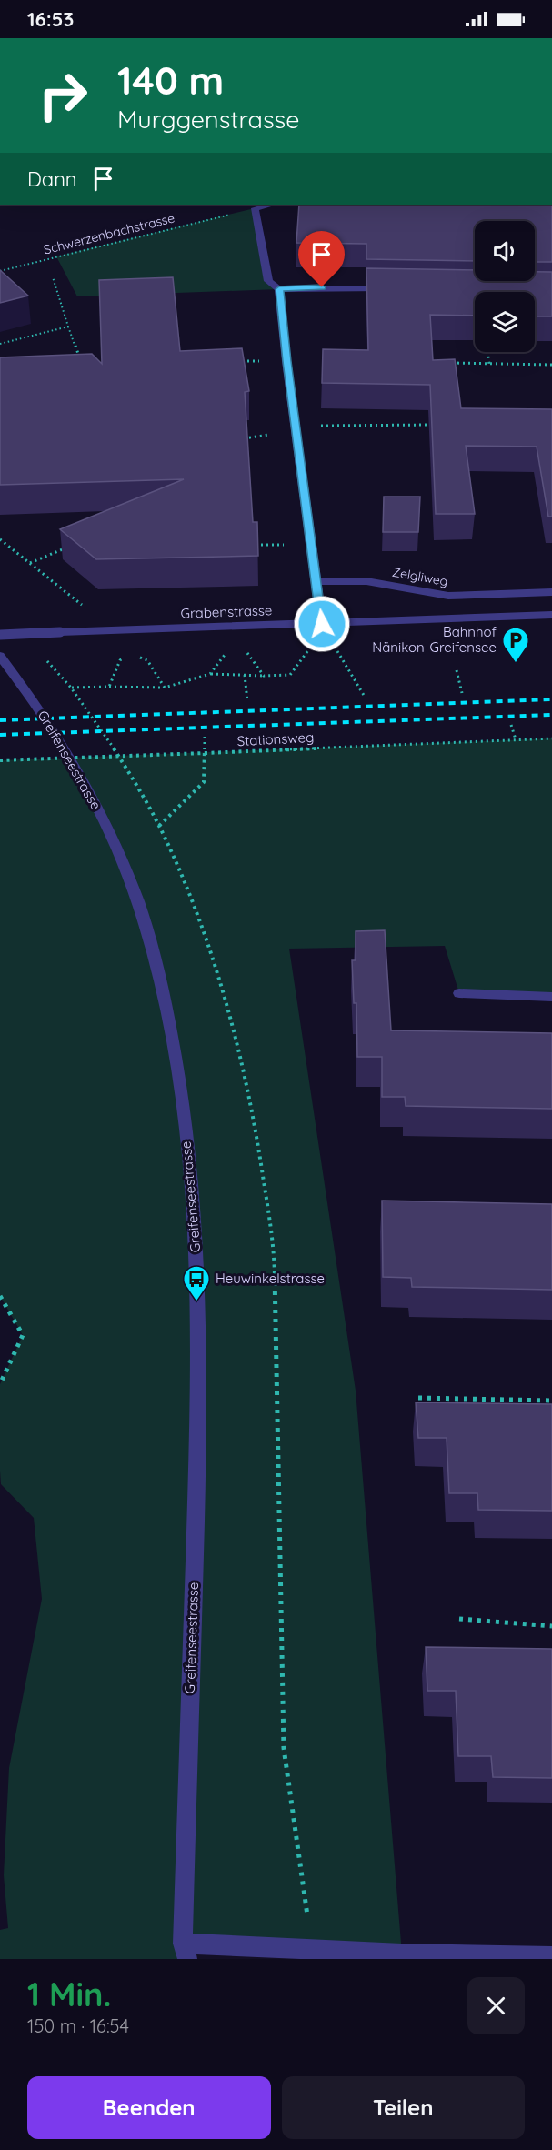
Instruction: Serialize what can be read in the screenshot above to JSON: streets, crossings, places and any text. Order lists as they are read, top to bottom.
{
  "streets": {
    "street": ["Zelgliweg", "Grabenstrasse", "Greifenseestrasse"],
    "path": ["Schwerzenbachstrasse", "Stationsweg"]
  },
  "places": {
    "parking": ["Bahnhof Nänikon-Greifensee"],
    "bus stop": ["Heuwinkelstrasse"]
  },
  "page": {
    "status": "16:53",
    "turn": ["140 m", "Murggenstrasse"],
    "then": "Dann",
    "heading": ["1 Min.", "150 m · 16:54"],
    "buttons": ["Beenden", "Teilen"]
  }
}
